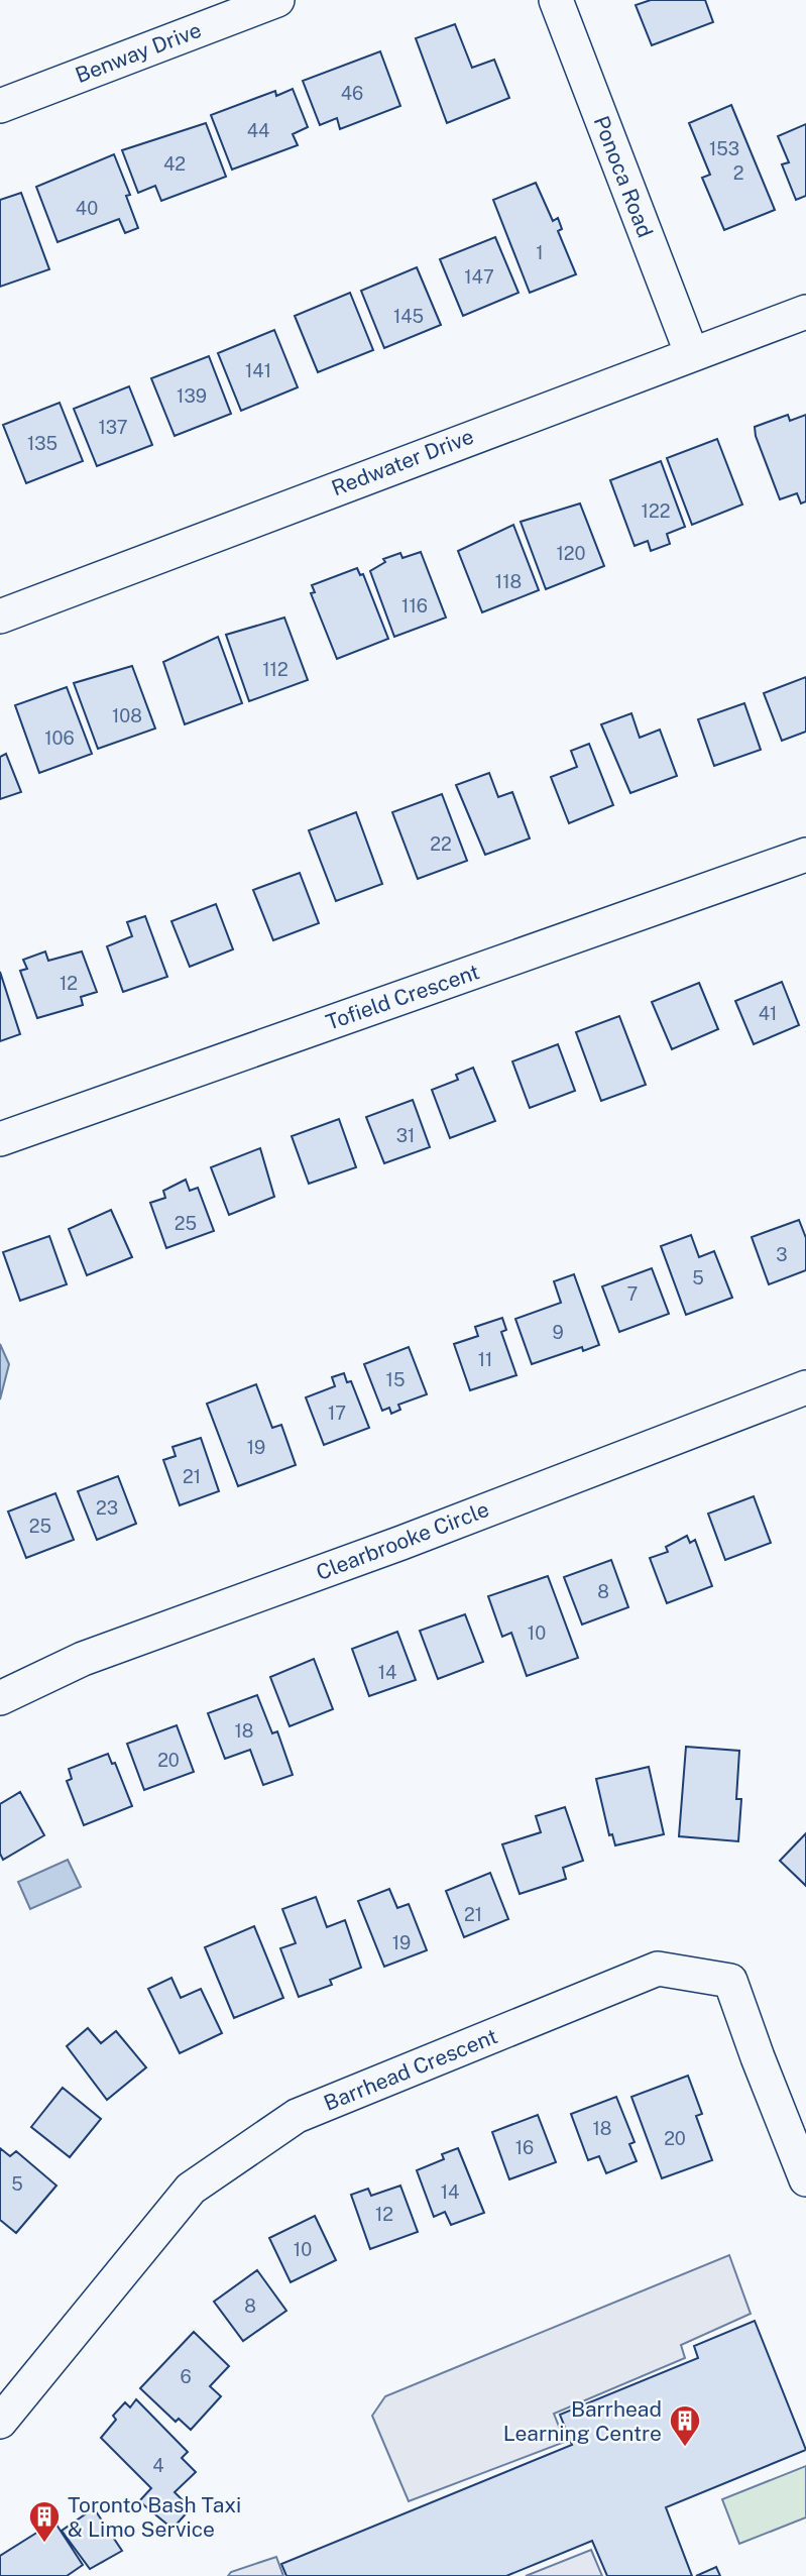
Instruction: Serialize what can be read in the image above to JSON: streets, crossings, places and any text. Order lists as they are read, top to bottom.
{
  "streets": {
    "street": [
      "Benway Drive",
      "Ponoca Road",
      "Redwater Drive",
      "Tofield Crescent",
      "Clearbrooke Circle",
      "Barrhead Crescent"
    ]
  },
  "crossings": [
    ["Ponoca Road", "Redwater Drive"]
  ],
  "places": {
    "building": ["Barrhead Learning Centre", "Toronto Bash Taxi & Limo Service"]
  },
  "house_numbers": [
    "46",
    "44",
    "153",
    "42",
    "2",
    "40",
    "1",
    "147",
    "145",
    "141",
    "139",
    "137",
    "135",
    "122",
    "120",
    "118",
    "116",
    "112",
    "108",
    "106",
    "22",
    "12",
    "41",
    "31",
    "25",
    "3",
    "5",
    "7",
    "9",
    "11",
    "15",
    "17",
    "19",
    "21",
    "23",
    "25",
    "8",
    "10",
    "14",
    "18",
    "20",
    "21",
    "19",
    "18",
    "20",
    "16",
    "5",
    "14",
    "12",
    "10",
    "8",
    "6",
    "4"
  ]
}
